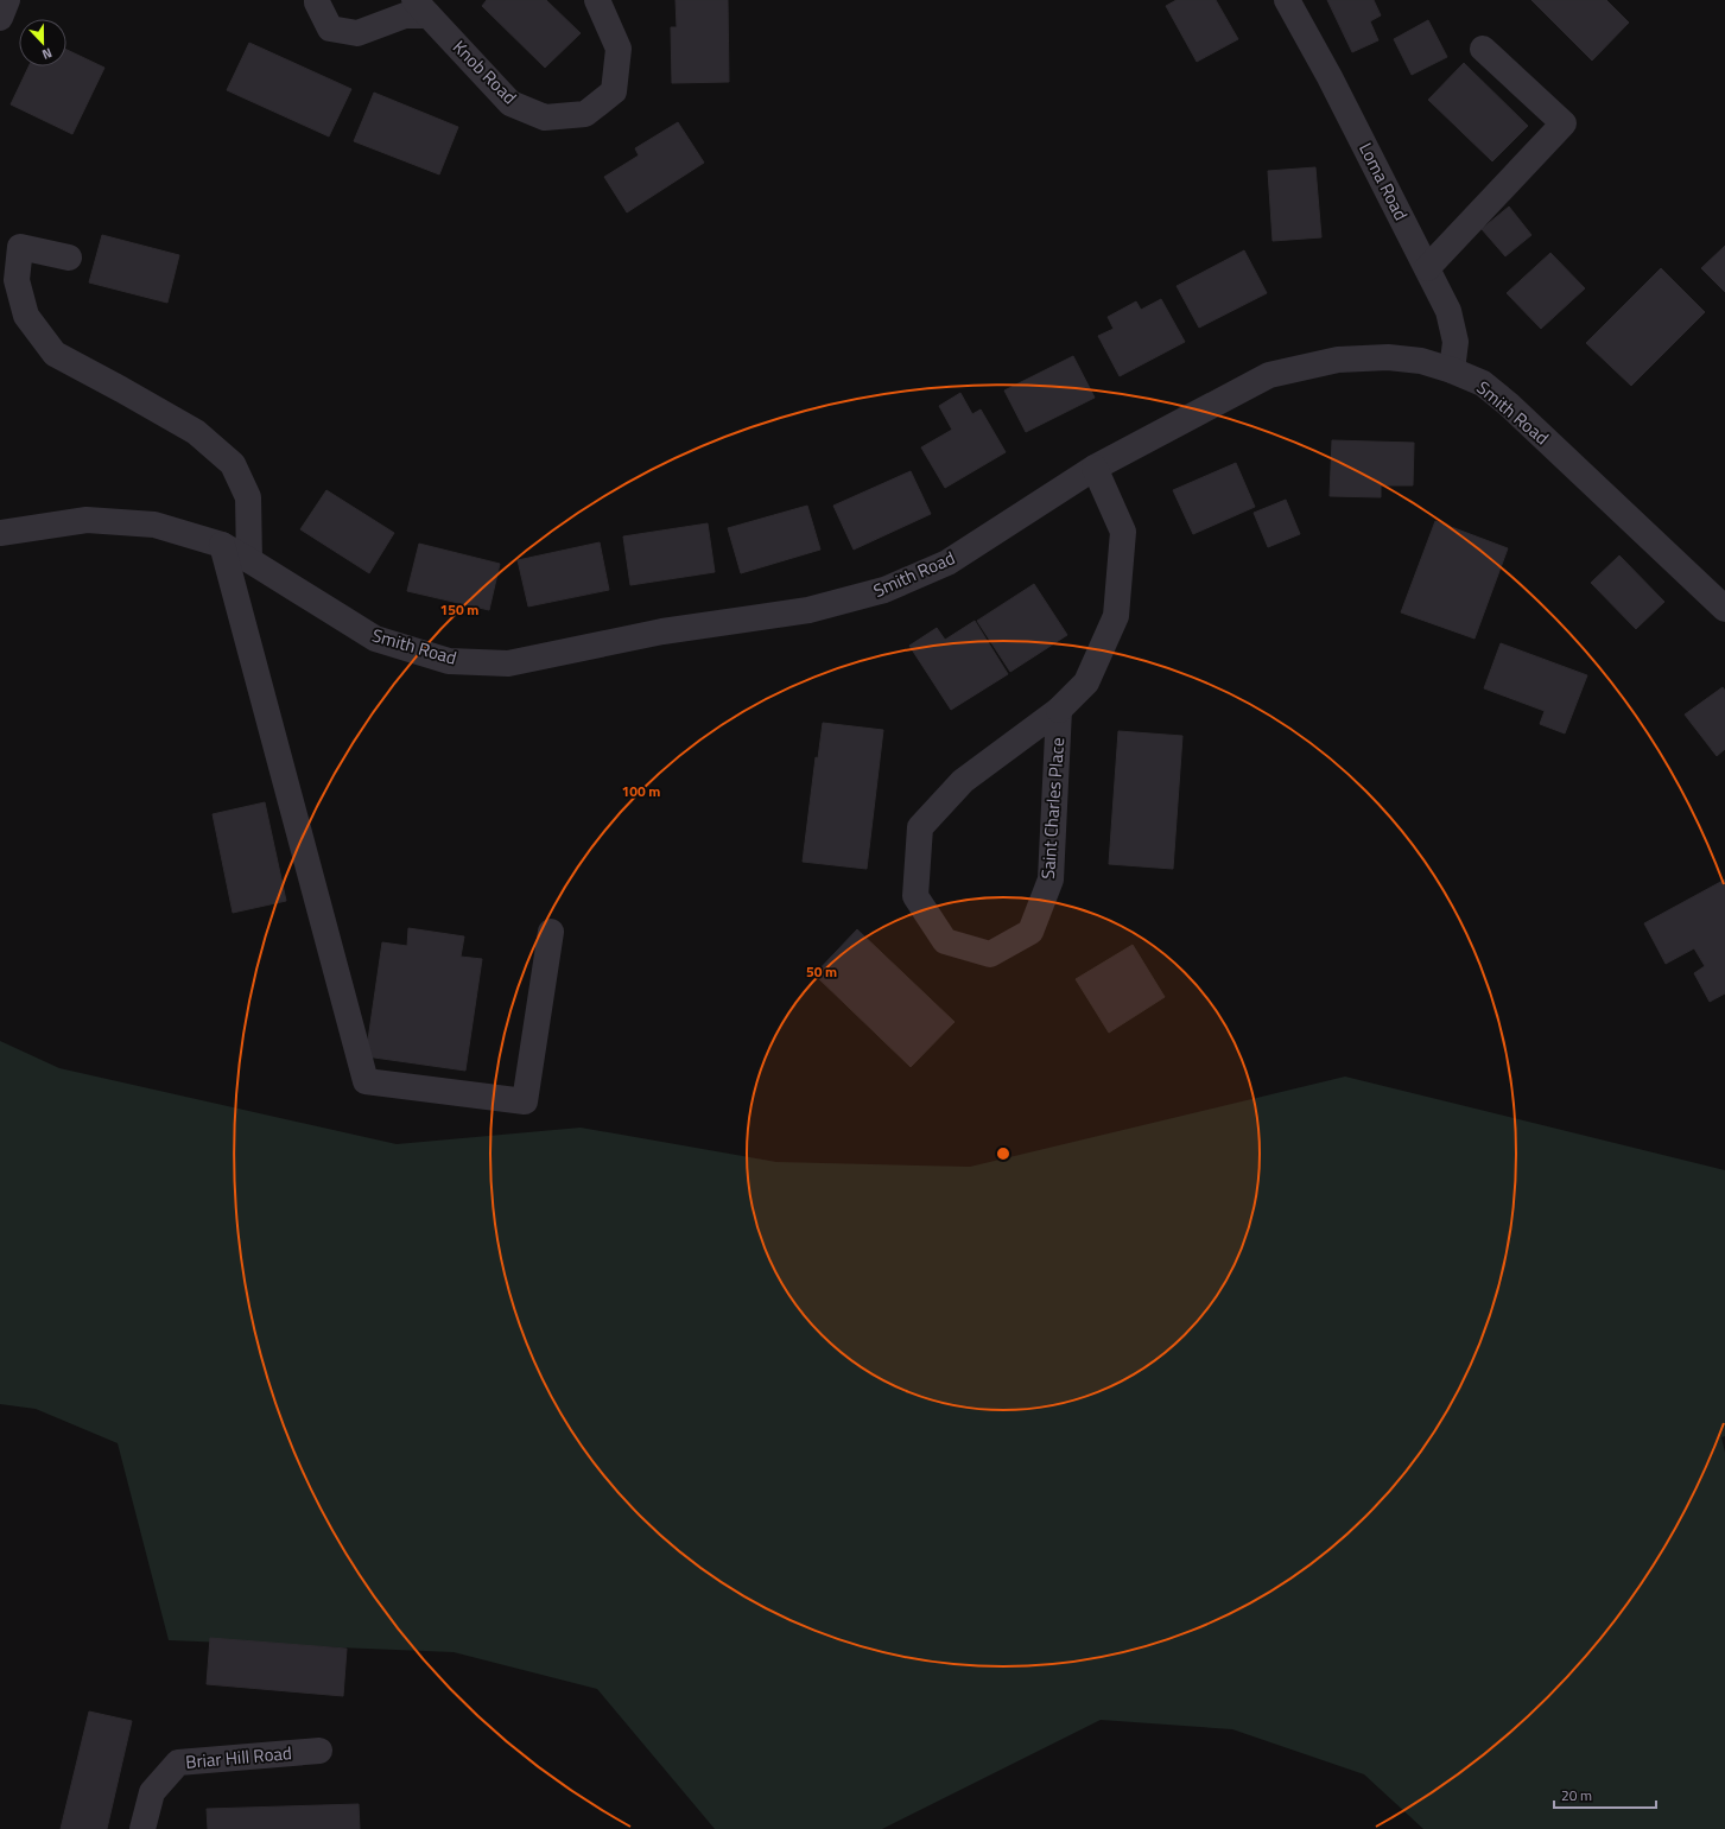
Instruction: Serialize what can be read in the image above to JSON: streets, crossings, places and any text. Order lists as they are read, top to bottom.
{
  "streets": {
    "street": [
      "Knob Road",
      "Loma Road",
      "Smith Road",
      "Saint Charles Place",
      "Briar Hill Road"
    ]
  },
  "crossings": [
    ["Loma Road", "Smith Road"],
    ["Smith Road", "Saint Charles Place"]
  ],
  "scale_bar": "20 m",
  "north": "bottom",
  "rings": ["150 m", "100 m", "50 m"]
}
